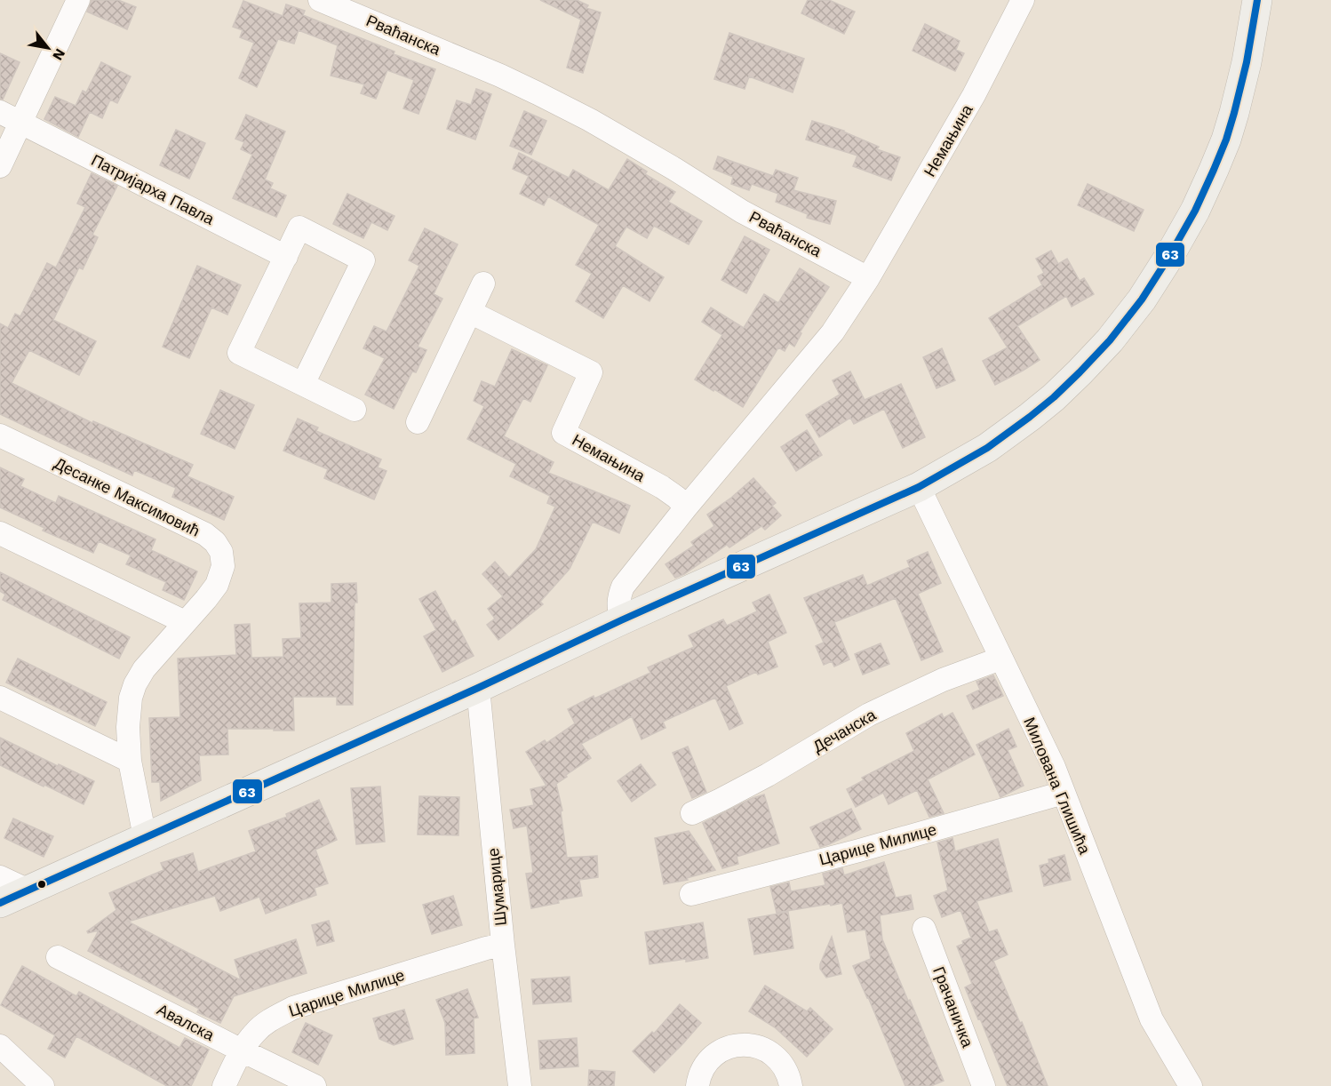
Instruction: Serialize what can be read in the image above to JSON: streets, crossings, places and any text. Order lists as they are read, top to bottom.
{
  "streets": {
    "street": [
      "Рваћанска",
      "Немањина",
      "Патријарха Павла",
      "Десанке Максимовић",
      "Дечанска",
      "Милована Глишића",
      "Царице Милице",
      "Шумарице",
      "Грачаничка",
      "Авалска"
    ]
  },
  "crossings": [
    ["Рваћанска", "Немањина"],
    ["Дечанска", "Милована Глишића"],
    ["Милована Глишића", "Царице Милице"],
    ["Царице Милице", "Шумарице"],
    ["Царице Милице", "Авалска"]
  ],
  "lines": ["transit line 63"],
  "north": "bottom right"
}
